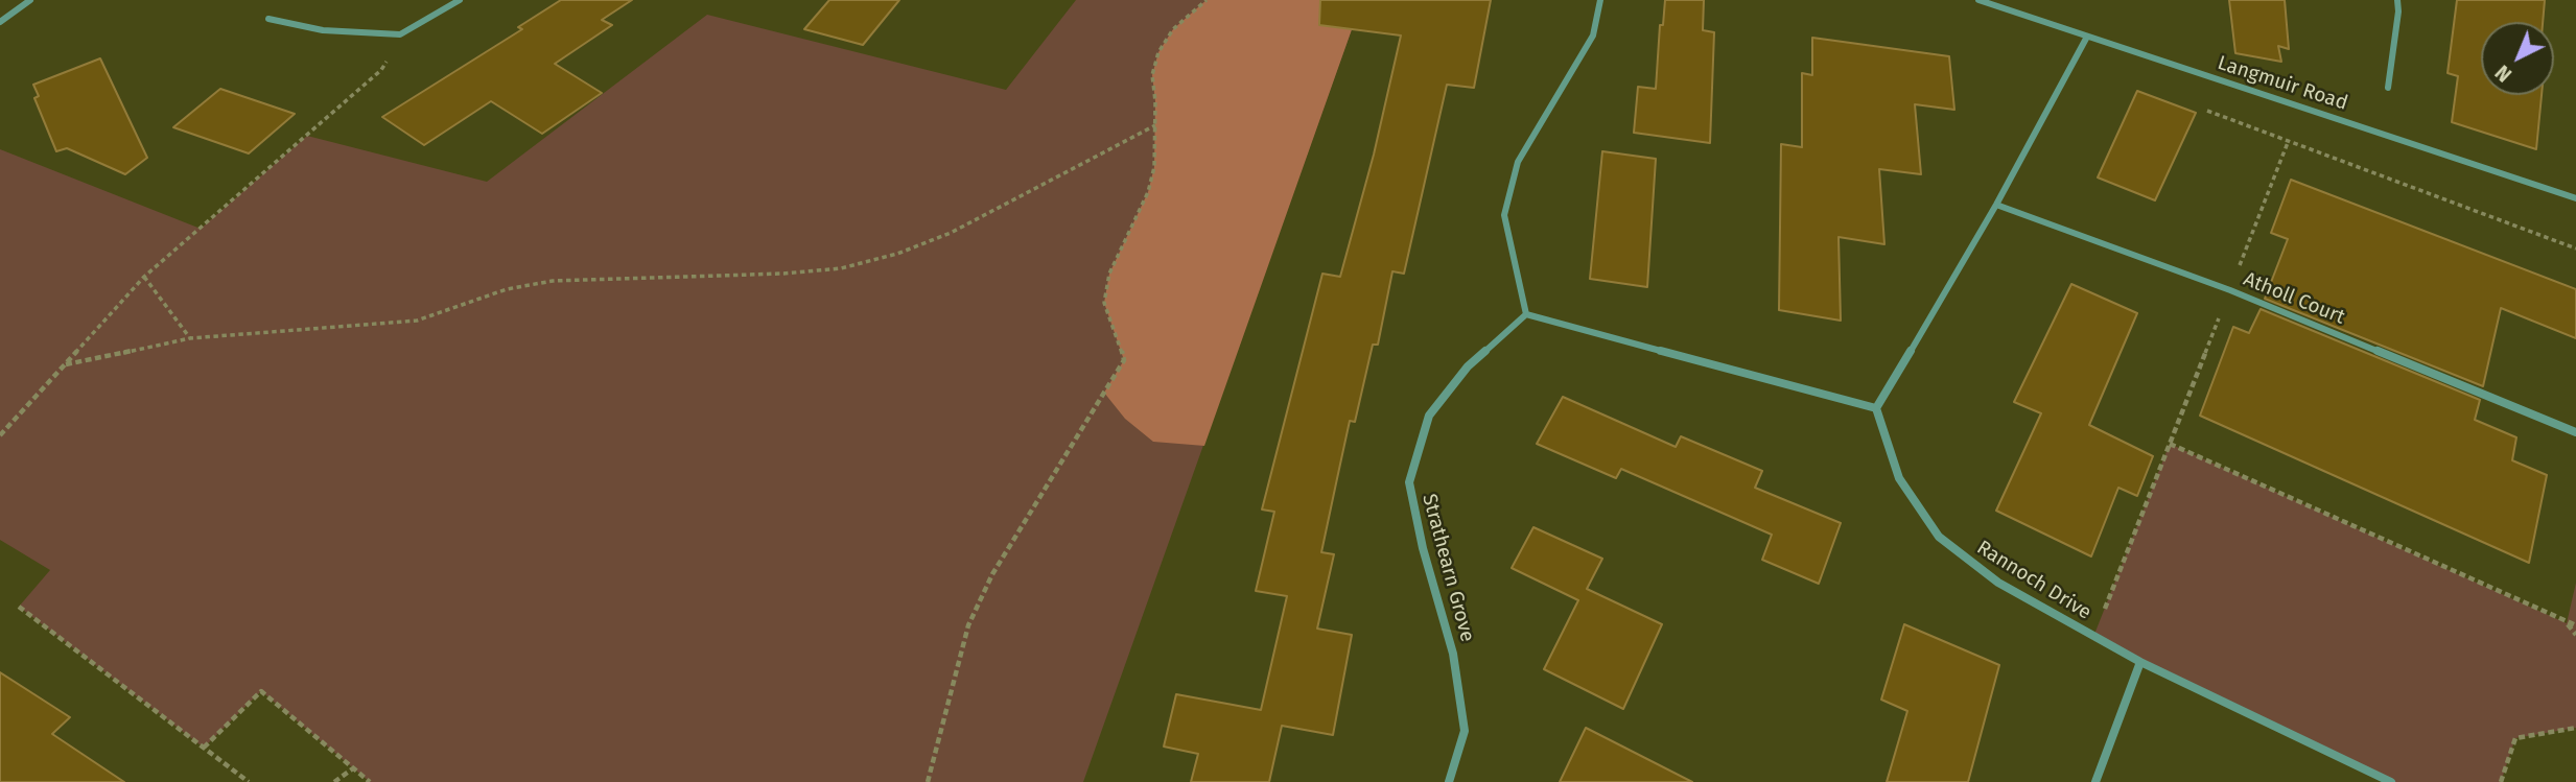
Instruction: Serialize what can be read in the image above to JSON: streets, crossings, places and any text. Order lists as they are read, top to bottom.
{
  "streets": {
    "street": [
      "Langmuir Road",
      "Atholl Court",
      "Strathearn Grove",
      "Rannoch Drive"
    ]
  },
  "north": "bottom left"
}
